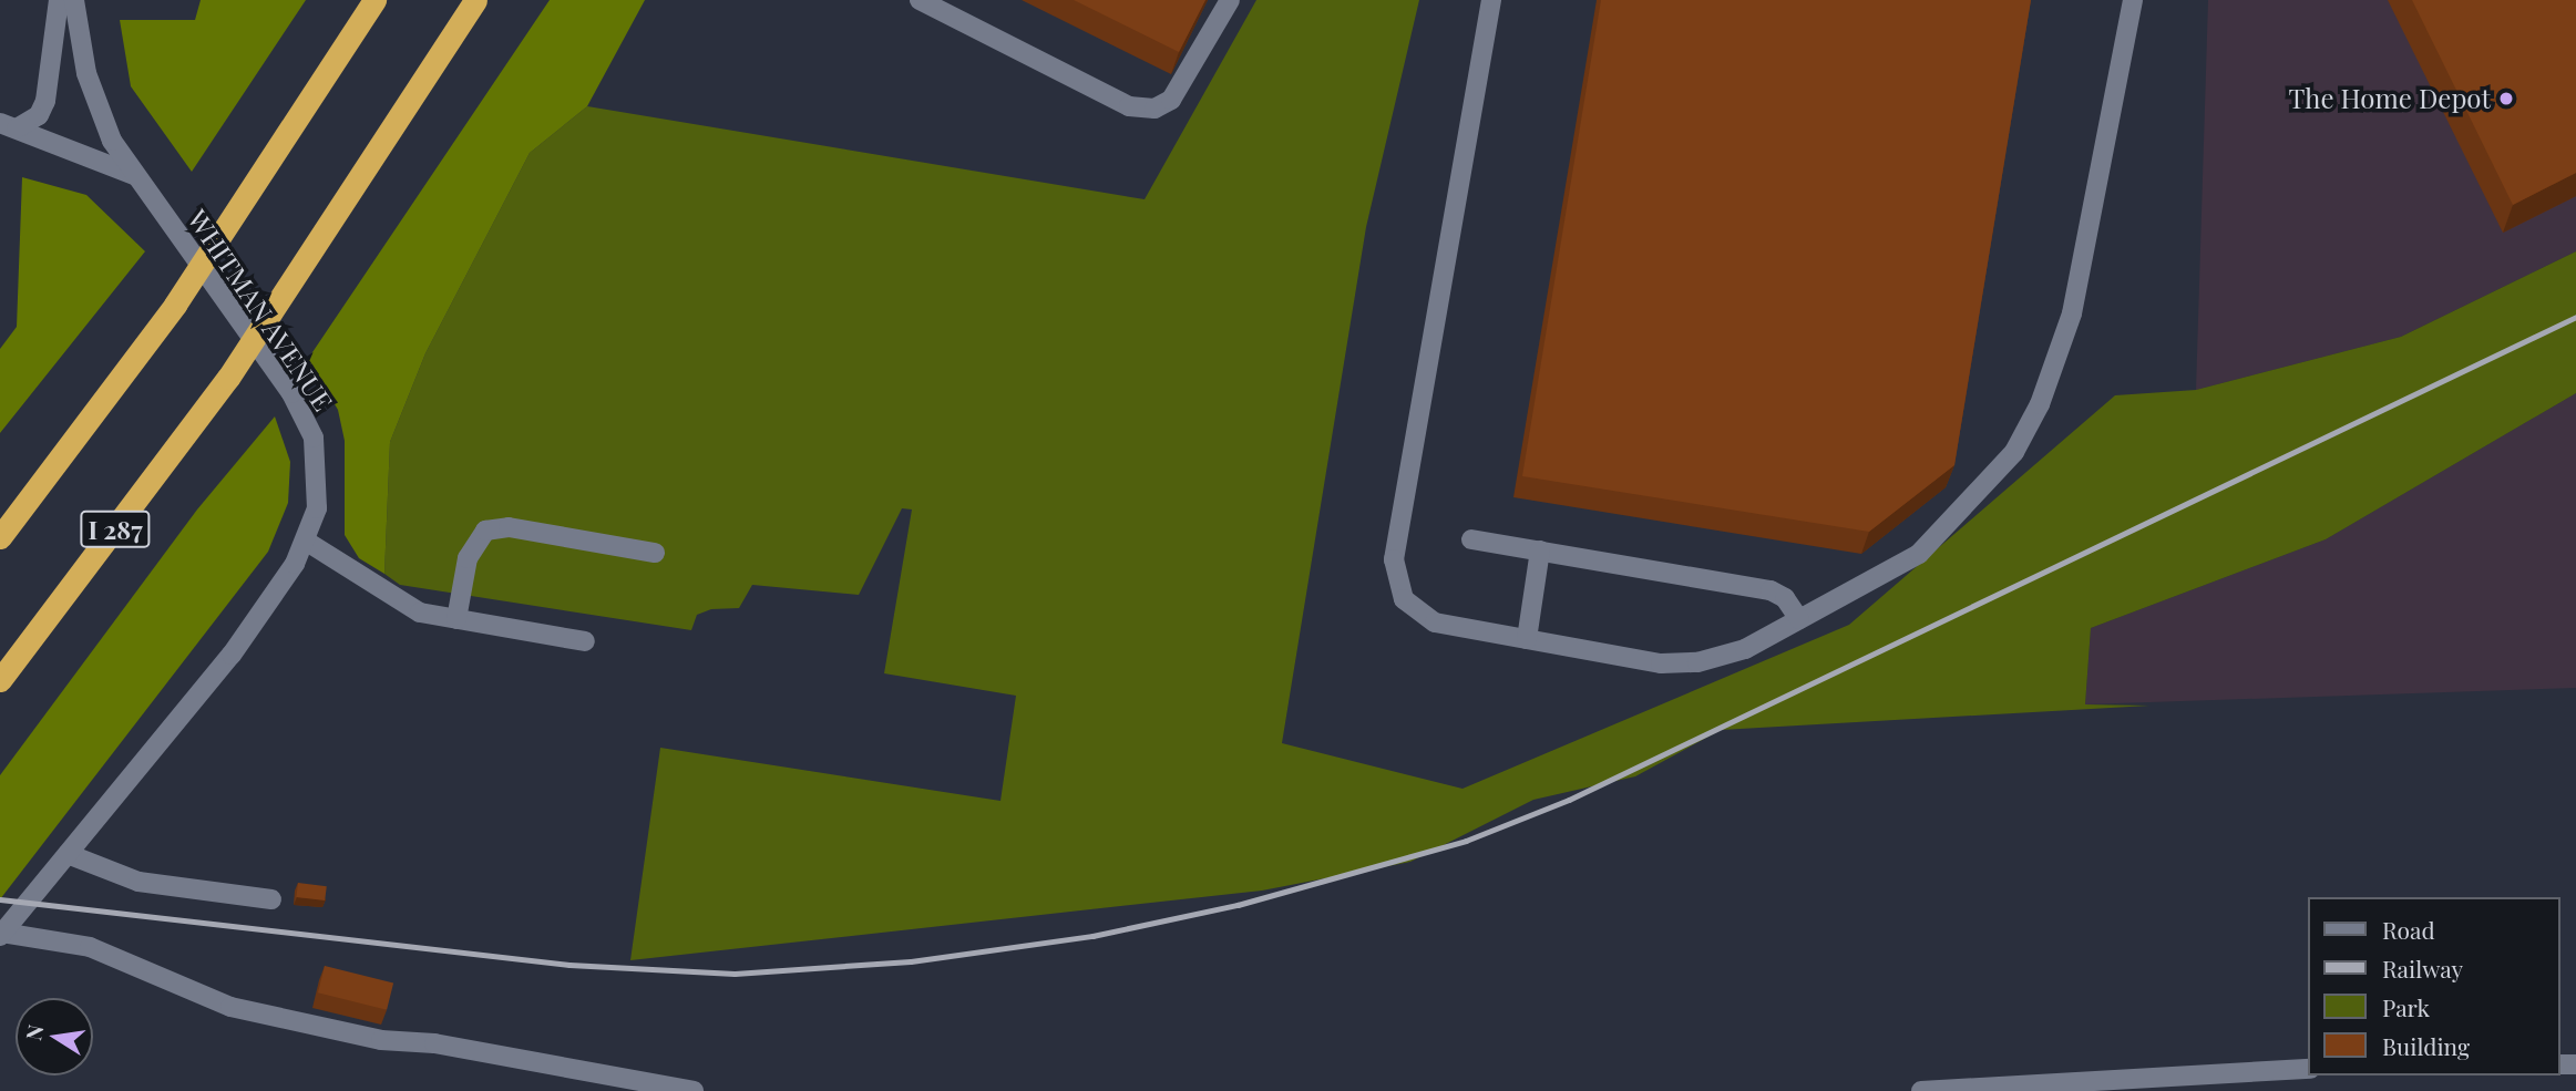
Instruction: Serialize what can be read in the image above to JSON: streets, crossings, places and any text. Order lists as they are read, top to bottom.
{
  "streets": {
    "highway": ["I 287"],
    "street": ["WHITMAN AVENUE"]
  },
  "places": ["The Home Depot"],
  "legend": [
    "Road",
    "Railway",
    "Park",
    "Building"
  ],
  "north": "left"
}
